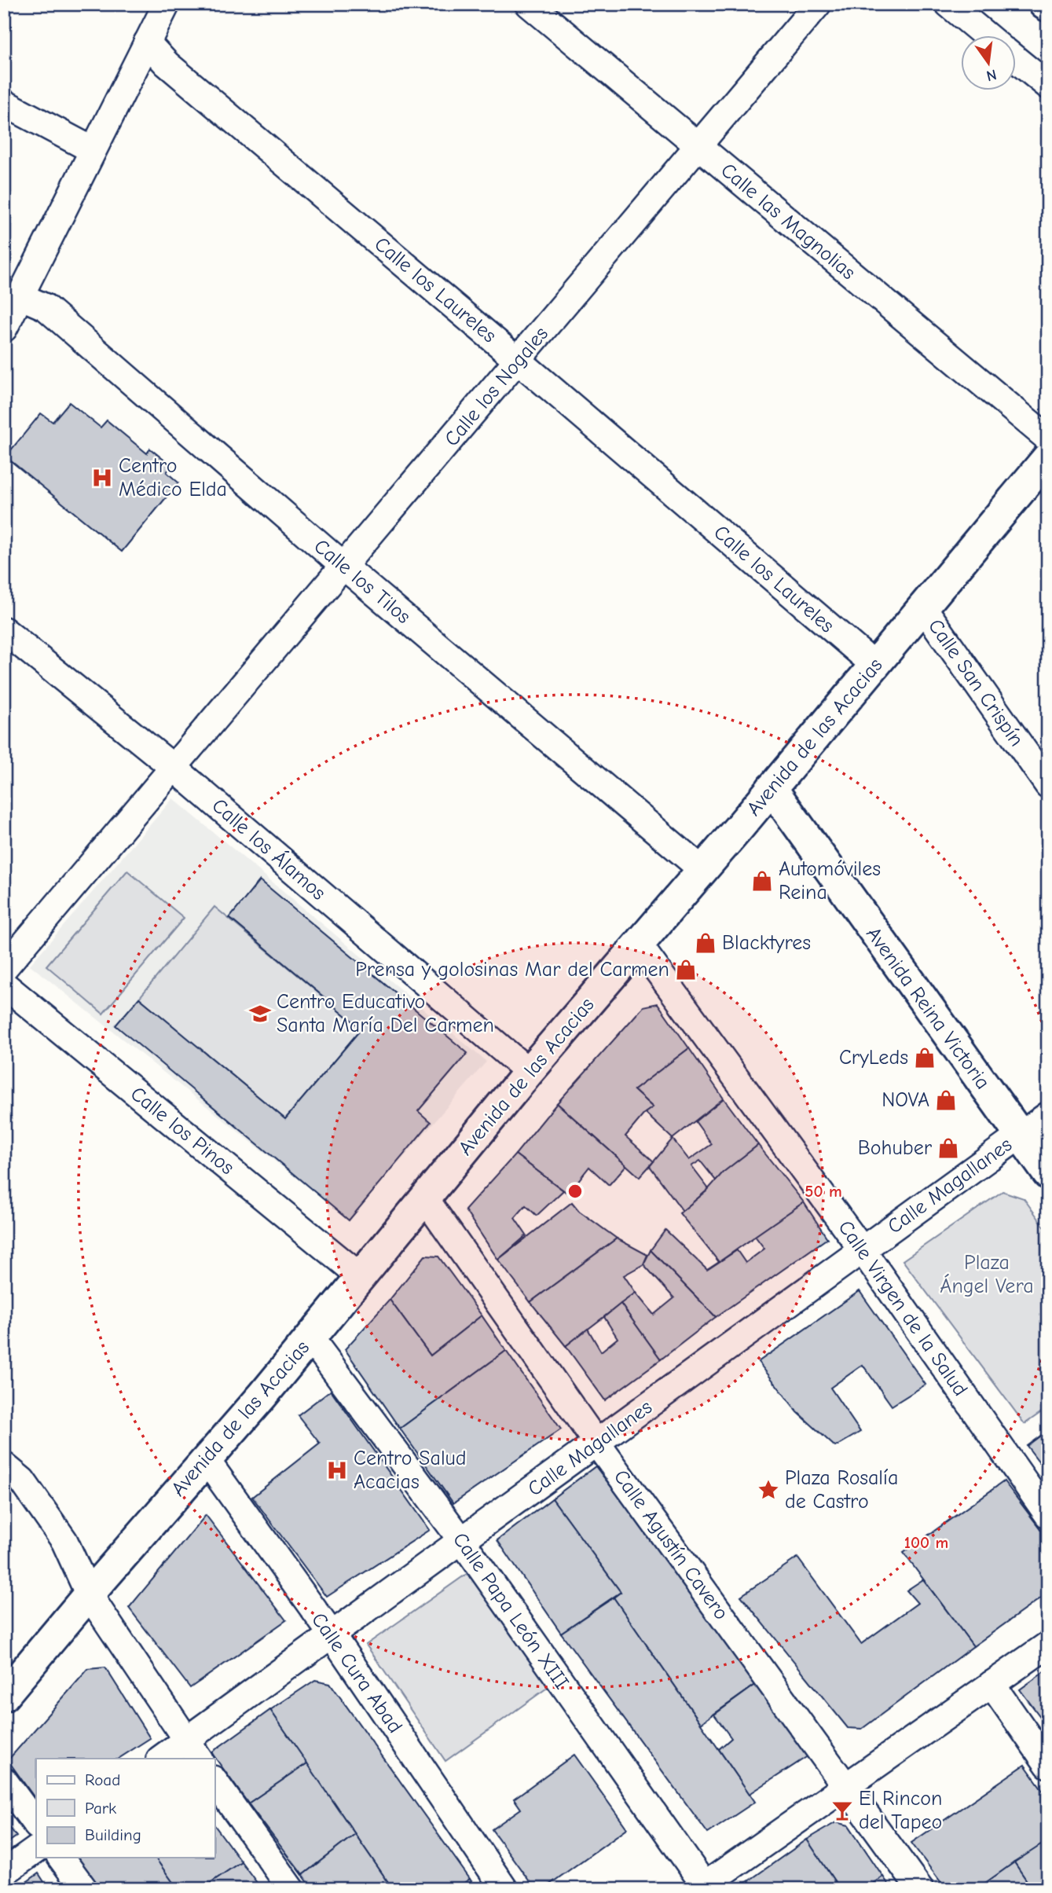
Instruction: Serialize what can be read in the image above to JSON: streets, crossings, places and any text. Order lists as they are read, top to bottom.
{
  "streets": {
    "street": [
      "Calle las Magnolias",
      "Calle los Laureles",
      "Calle los Nogales",
      "Calle los Tilos",
      "Calle San Crispín",
      "Avenida de las Acacias",
      "Calle los Álamos",
      "Avenida Reina Victoria",
      "Calle los Pinos",
      "Calle Magallanes",
      "Calle Virgen de la Salud",
      "Calle Agustín Cavero",
      "Calle Papa León XIII",
      "Calle Cura Abad"
    ]
  },
  "crossings": [
    ["Calle las Magnolias", "Calle los Nogales"],
    ["Calle los Laureles", "Calle los Nogales"],
    ["Calle los Laureles", "Avenida de las Acacias"],
    ["Calle los Nogales", "Calle los Tilos"],
    ["Calle los Nogales", "Calle los Álamos"],
    ["Calle los Tilos", "Avenida de las Acacias"],
    ["Calle San Crispín", "Avenida de las Acacias"],
    ["Avenida de las Acacias", "Calle los Álamos"],
    ["Avenida de las Acacias", "Avenida Reina Victoria"],
    ["Avenida de las Acacias", "Calle los Pinos"],
    ["Avenida de las Acacias", "Calle Virgen de la Salud"],
    ["Avenida de las Acacias", "Calle Agustín Cavero"],
    ["Avenida de las Acacias", "Calle Papa León XIII"],
    ["Avenida de las Acacias", "Calle Cura Abad"],
    ["Avenida Reina Victoria", "Calle Magallanes"],
    ["Calle Magallanes", "Calle Virgen de la Salud"],
    ["Calle Magallanes", "Calle Agustín Cavero"],
    ["Calle Magallanes", "Calle Papa León XIII"],
    ["Calle Magallanes", "Calle Cura Abad"]
  ],
  "parks": ["Plaza Ángel Vera"],
  "places": {
    "hospital": ["Centro Médico Elda", "Centro Salud Acacias"],
    "shop": [
      "Automóviles Reina",
      "Blacktyres",
      "Prensa y golosinas Mar del Carmen",
      "CryLeds",
      "NOVA",
      "Bohuber"
    ],
    "school or university": ["Centro Educativo Santa María Del Carmen"],
    "place": ["Plaza Rosalía de Castro"],
    "bar": ["El Rincon del Tapeo"]
  },
  "legend": ["Road", "Park", "Building"],
  "north": "bottom",
  "rings": ["50 m", "100 m"]
}
